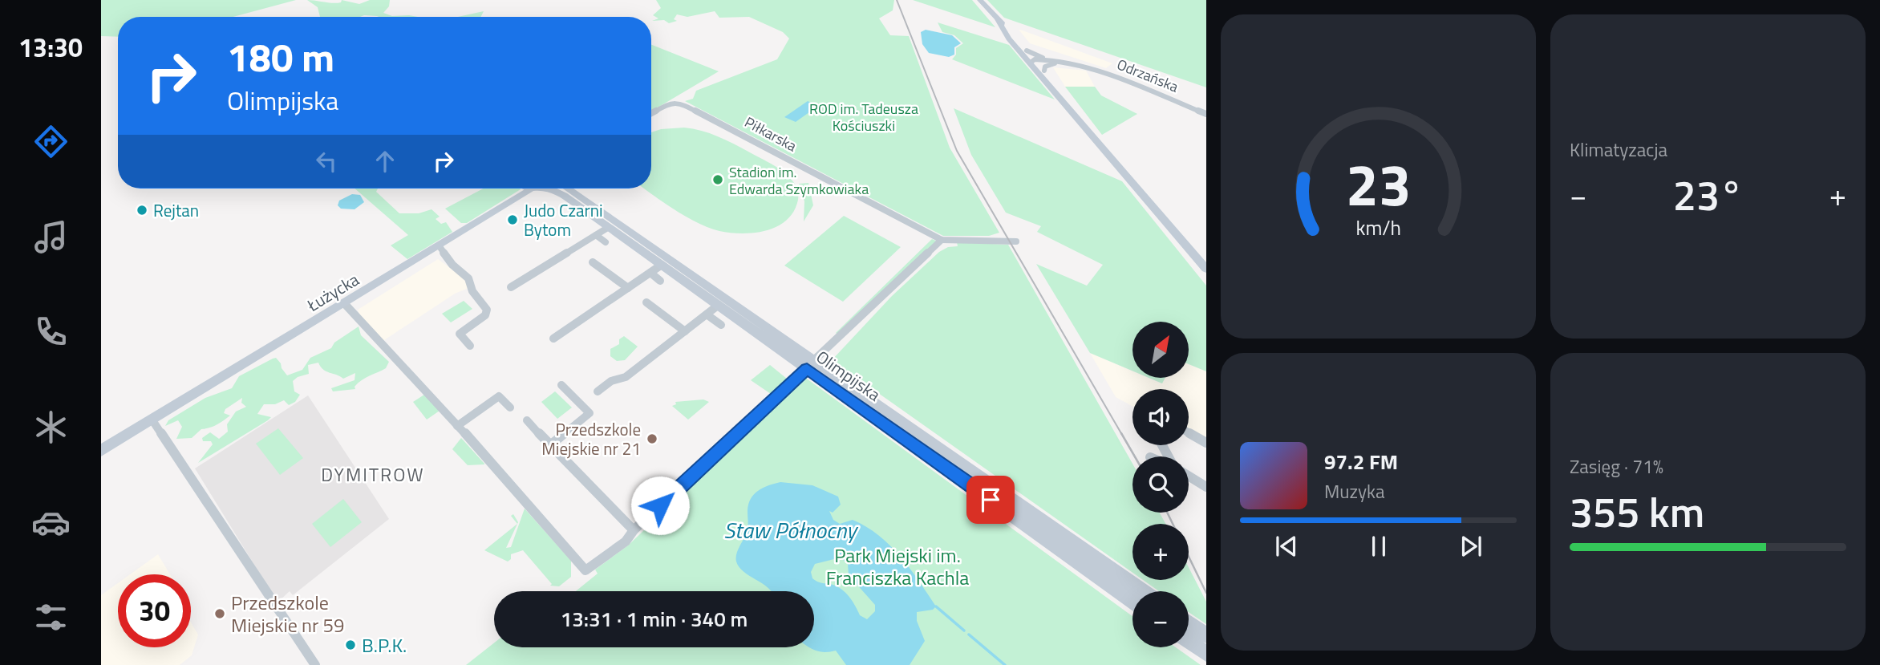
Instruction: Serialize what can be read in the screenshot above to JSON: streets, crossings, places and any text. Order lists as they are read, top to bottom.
{
  "streets": {
    "street": [
      "Odrzańska",
      "Piłkarska",
      "Łużycka",
      "Olimpijska"
    ]
  },
  "crossings": [
    ["Łużycka", "Olimpijska"]
  ],
  "districts": ["DYMITROW"],
  "water": ["Staw Północny"],
  "parks": ["ROD im. Tadeusza Kościuszki", "Park Miejski im. Franciszka Kachla"],
  "places": [
    "Stadion im. Edwarda Szymkowiaka",
    "Rejtan",
    "Judo Czarni Bytom",
    "Przedszkole Miejskie nr 21",
    "Przedszkole Miejskie nr 59",
    "B.P.K."
  ],
  "north": "top right",
  "page": {
    "tabs": "13:30",
    "tile": [
      "Klimatyzacja",
      ["Zasięg · 71%", "355 km"]
    ],
    "turn": ["180 m", "Olimpijska"],
    "heat": ["−", "23°", "+"],
    "map_buttons": ["+", "−"],
    "song": ["97.2 FM", "Muzyka"],
    "limit": "30",
    "trip": "13:31 · 1 min · 340 m",
    "gauge": ["23", "km/h"]
  }
}
